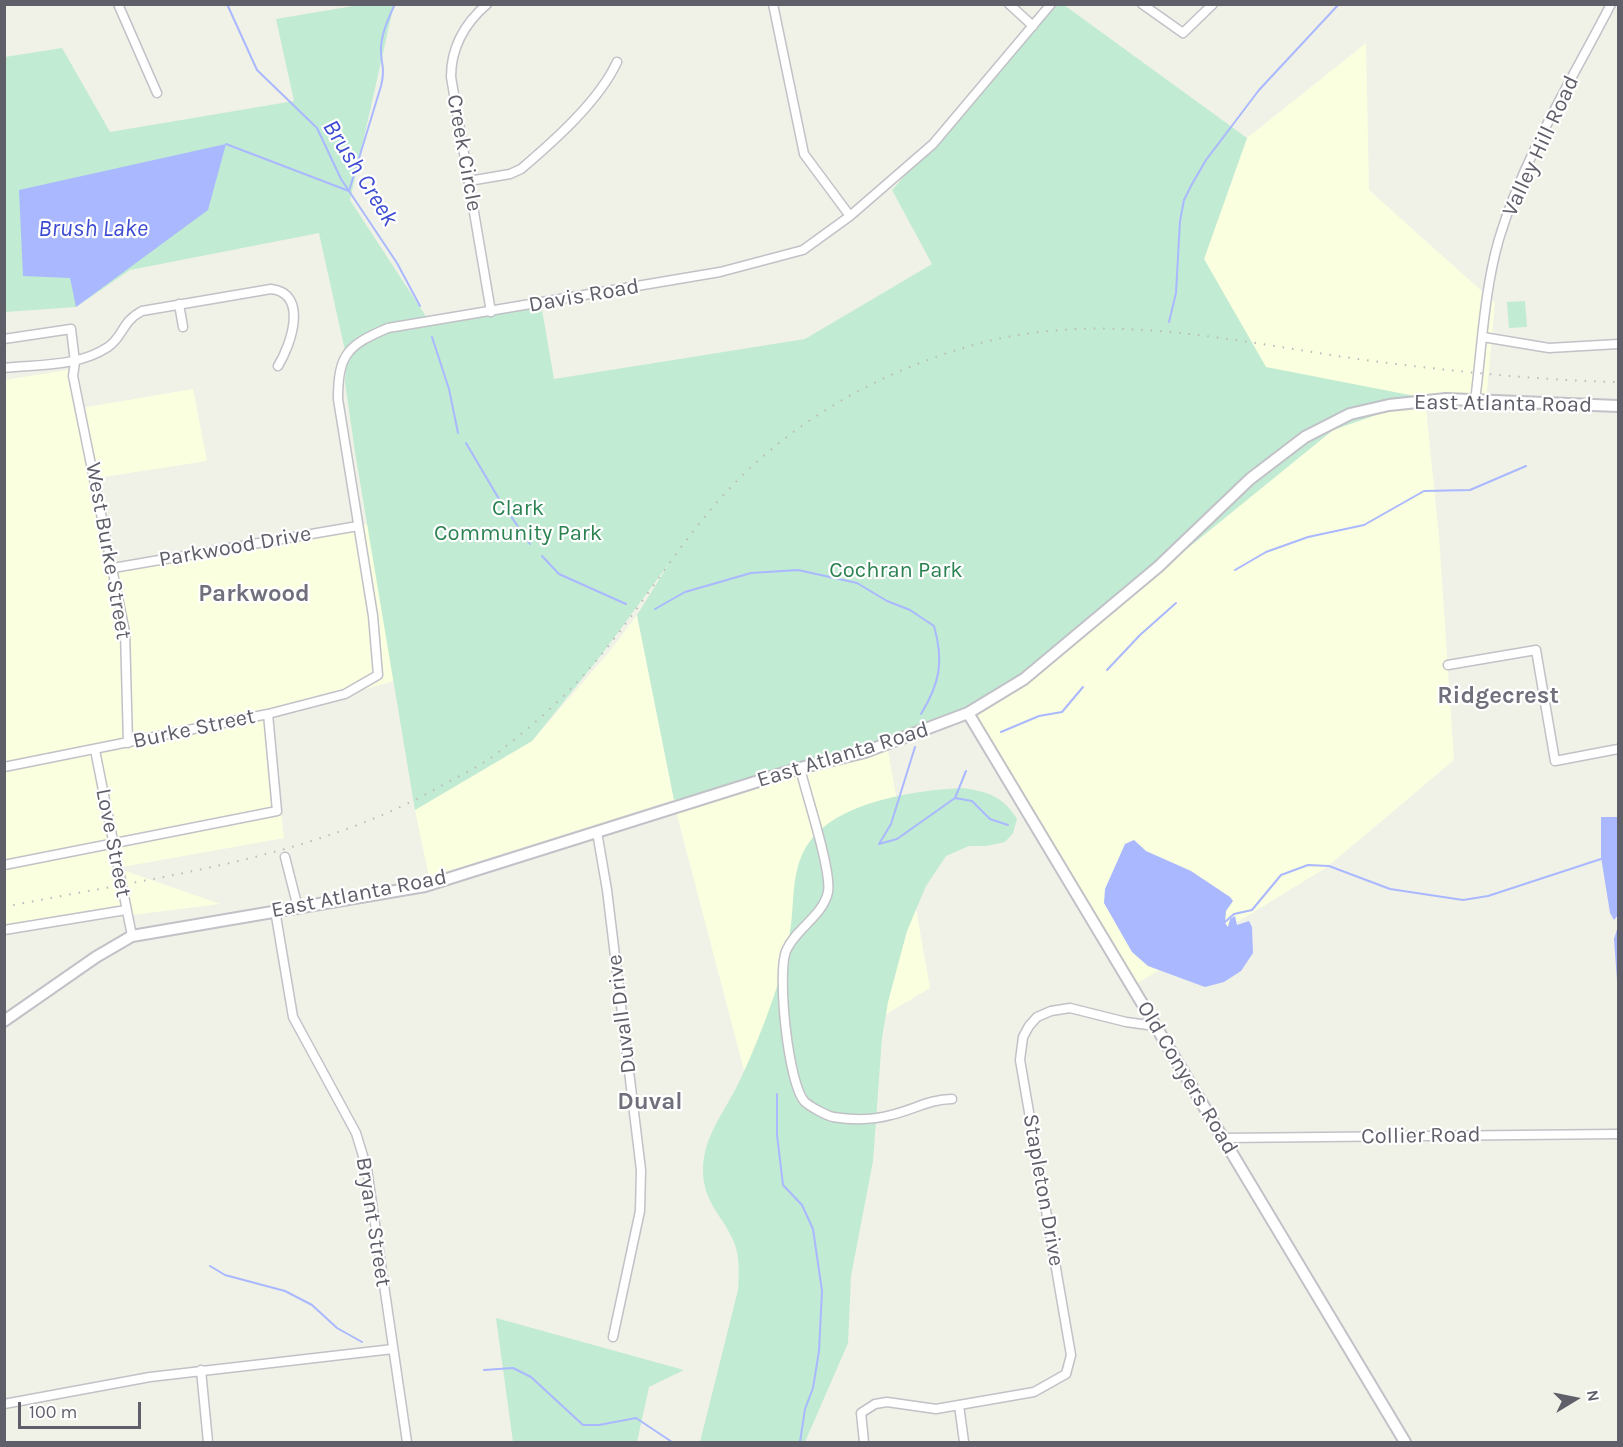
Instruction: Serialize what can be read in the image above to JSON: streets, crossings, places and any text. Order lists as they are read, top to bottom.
{
  "streets": {
    "street": [
      "Valley Hill Road",
      "Creek Circle",
      "Davis Road",
      "East Atlanta Road",
      "Parkwood Drive",
      "West Burke Street",
      "Burke Street",
      "Love Street",
      "Duvall Drive",
      "Old Conyers Road",
      "Collier Road",
      "Stapleton Drive",
      "Bryant Street"
    ]
  },
  "crossings": [
    ["Valley Hill Road", "East Atlanta Road"],
    ["Creek Circle", "Davis Road"],
    ["Davis Road", "Parkwood Drive"],
    ["Davis Road", "Burke Street"],
    ["East Atlanta Road", "Love Street"],
    ["East Atlanta Road", "Duvall Drive"],
    ["East Atlanta Road", "Old Conyers Road"],
    ["East Atlanta Road", "Bryant Street"],
    ["Parkwood Drive", "West Burke Street"],
    ["West Burke Street", "Burke Street"],
    ["Burke Street", "Love Street"],
    ["Old Conyers Road", "Collier Road"],
    ["Old Conyers Road", "Stapleton Drive"]
  ],
  "districts": ["Parkwood", "Ridgecrest", "Duval"],
  "water": ["Brush Creek", "Brush Lake"],
  "parks": ["Clark Community Park", "Cochran Park"],
  "scale_bar": "100 m",
  "north": "right"
}
